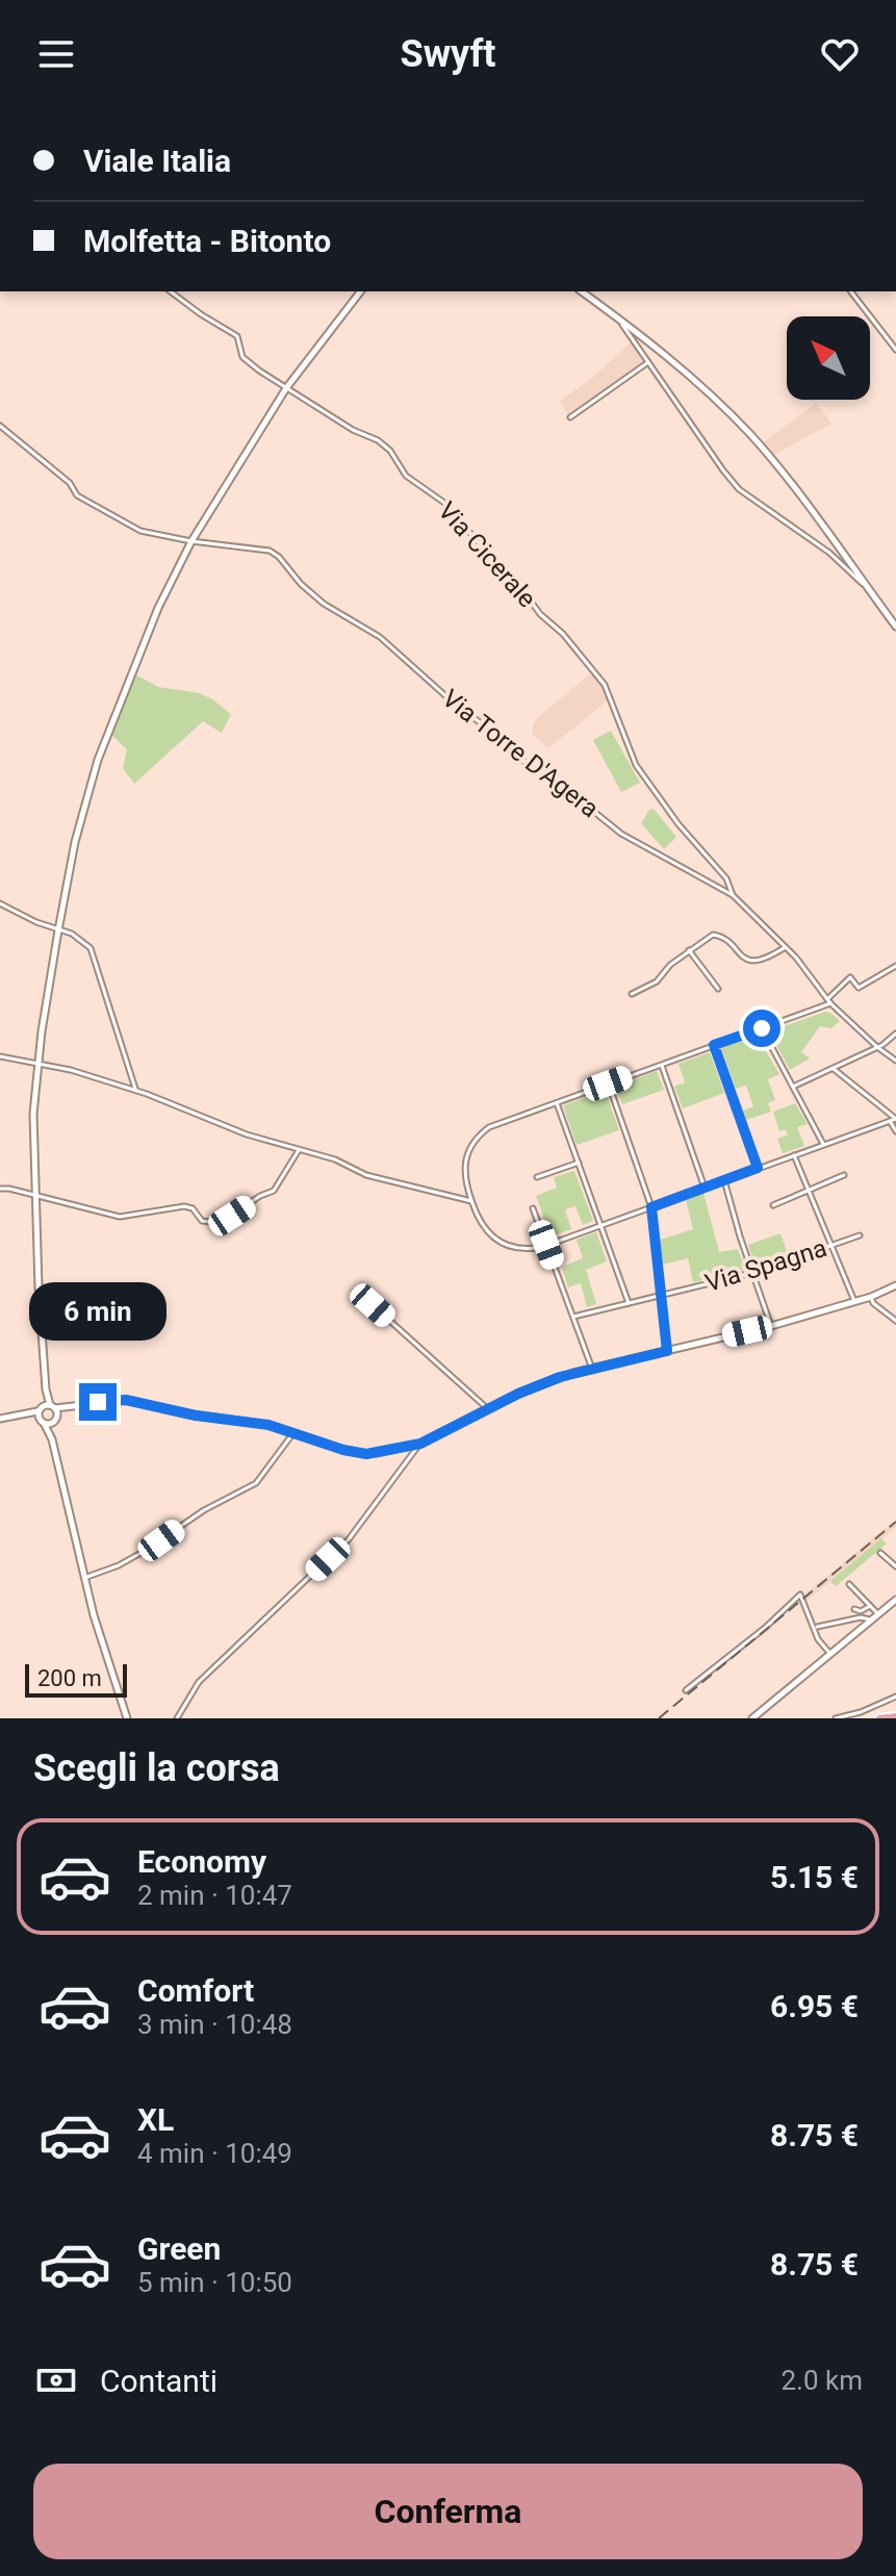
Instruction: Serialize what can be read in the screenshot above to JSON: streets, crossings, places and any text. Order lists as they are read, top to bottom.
{
  "streets": {
    "street": ["Via Cicerale", "Via Torre D'Agera", "Via Spagna"]
  },
  "crossings": [
    ["Via Cicerale", "Via Torre D'Agera"]
  ],
  "scale_bar": "200 m",
  "north": "top left",
  "page": {
    "header": "Swyft",
    "banner": ["Viale Italia", "Molfetta - Bitonto"],
    "bubble": "6 min",
    "scale": "200 m",
    "heading": "Scegli la corsa",
    "list": [
      {
        "name": "Economy",
        "note": "2 min · 10:47",
        "value": "5.15 €"
      },
      {
        "name": "Comfort",
        "note": "3 min · 10:48",
        "value": "6.95 €"
      },
      {
        "name": "XL",
        "note": "4 min · 10:49",
        "value": "8.75 €"
      },
      {
        "name": "Green",
        "note": "5 min · 10:50",
        "value": "8.75 €"
      }
    ],
    "pay": ["Contanti", "2.0 km"],
    "buttons": "Conferma"
  }
}
